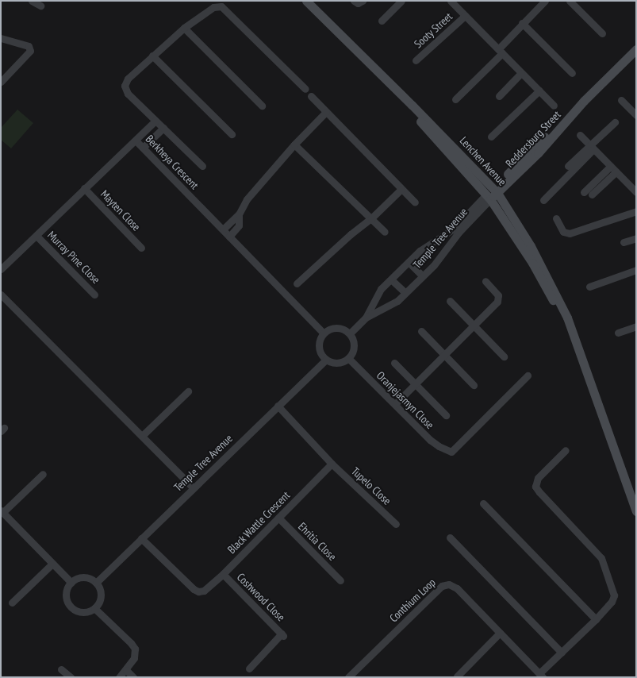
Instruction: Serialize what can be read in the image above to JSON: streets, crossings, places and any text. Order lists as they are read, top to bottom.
{
  "streets": {
    "main road": ["Reddersburg Street", "Lenchen Avenue"],
    "street": [
      "Sooty Street",
      "Berkheya Crescent",
      "Mayten Close",
      "Temple Tree Avenue",
      "Murray Pine Close",
      "Oranjejasmyn Close",
      "Tupelo Close",
      "Black Wattle Crescent",
      "Ehritia Close",
      "Coshwood Close",
      "Conthium Loop"
    ]
  },
  "crossings": [
    ["Reddersburg Street", "Lenchen Avenue"],
    ["Reddersburg Street", "Temple Tree Avenue"],
    ["Lenchen Avenue", "Temple Tree Avenue"],
    ["Berkheya Crescent", "Mayten Close"],
    ["Berkheya Crescent", "Temple Tree Avenue"],
    ["Berkheya Crescent", "Murray Pine Close"],
    ["Berkheya Crescent", "Oranjejasmyn Close"],
    ["Temple Tree Avenue", "Oranjejasmyn Close"],
    ["Temple Tree Avenue", "Black Wattle Crescent"],
    ["Tupelo Close", "Black Wattle Crescent"],
    ["Black Wattle Crescent", "Ehritia Close"],
    ["Black Wattle Crescent", "Coshwood Close"]
  ]
}
